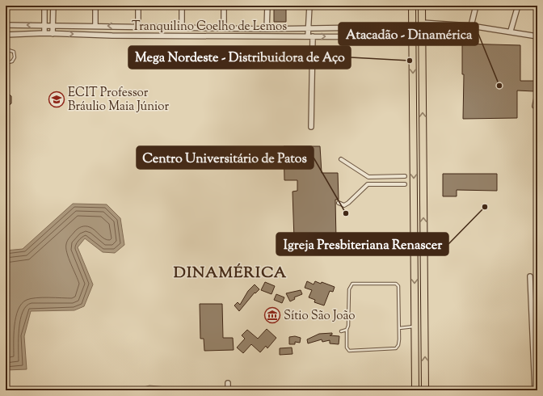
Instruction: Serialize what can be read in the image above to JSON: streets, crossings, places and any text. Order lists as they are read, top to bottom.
{
  "streets": {
    "street": ["Tranquilino Coelho de Lemos"]
  },
  "districts": ["DINAMÉRICA"],
  "places": {
    "other": [
      "Mega Nordeste - Distribuidora de Aço",
      "Atacadão - Dinamérica",
      "Igreja Presbiteriana Renascer",
      "Centro Universitário de Patos"
    ],
    "school or university": ["ECIT Professor Bráulio Maia Júnior"],
    "museum": ["Sítio São João"]
  }
}
